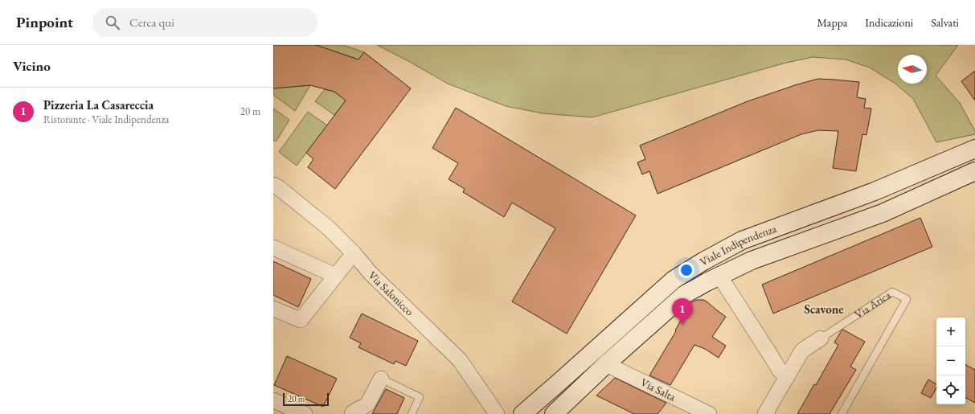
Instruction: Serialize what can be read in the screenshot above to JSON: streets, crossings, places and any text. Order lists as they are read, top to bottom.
{
  "streets": {
    "street": [
      "Viale Indipendenza",
      "Via Salonicco",
      "Via Arica",
      "Via Salta"
    ]
  },
  "crossings": [
    ["Viale Indipendenza", "Via Salta"]
  ],
  "districts": ["Scavone"],
  "scale_bar": "20 m",
  "north": "left",
  "page": {
    "header": "Pinpoint",
    "search": "Cerca qui",
    "nav": ["Mappa", "Indicazioni", "Salvati"],
    "heading": "Vicino",
    "list": [
      {
        "mark": "1",
        "name": "Pizzeria La Casareccia",
        "note": "Ristorante · Viale Indipendenza",
        "value": "20 m"
      }
    ],
    "pins": "1",
    "map_buttons": ["+", "−"],
    "scale": "20 m"
  }
}
